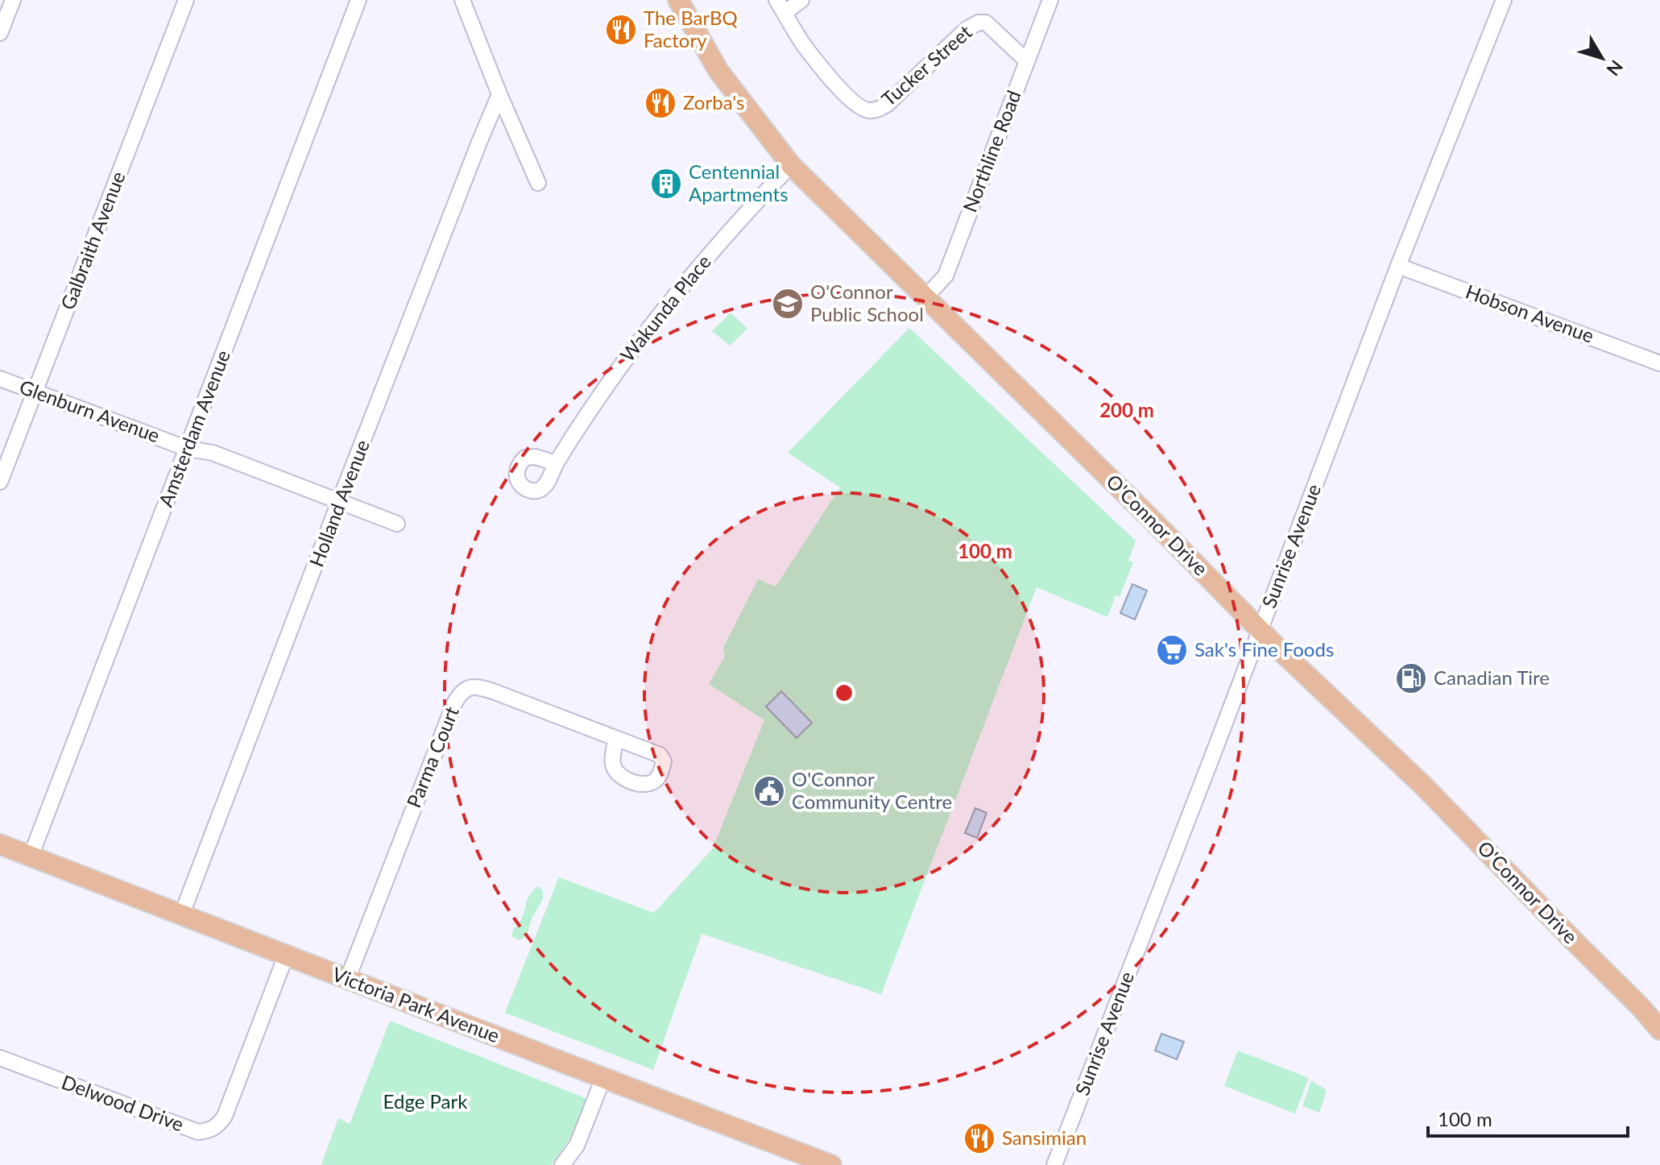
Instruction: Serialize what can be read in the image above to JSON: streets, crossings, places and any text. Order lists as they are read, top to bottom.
{
  "streets": {
    "main road": ["O'Connor Drive", "Victoria Park Avenue"],
    "street": [
      "Tucker Street",
      "Northline Road",
      "Galbraith Avenue",
      "Wakunda Place",
      "Hobson Avenue",
      "Glenburn Avenue",
      "Amsterdam Avenue",
      "Holland Avenue",
      "Sunrise Avenue",
      "Parma Court",
      "Delwood Drive"
    ]
  },
  "crossings": [
    ["Tucker Street", "Northline Road"],
    ["Northline Road", "O'Connor Drive"],
    ["Galbraith Avenue", "Glenburn Avenue"],
    ["Wakunda Place", "O'Connor Drive"],
    ["Hobson Avenue", "Sunrise Avenue"],
    ["Glenburn Avenue", "Amsterdam Avenue"],
    ["Glenburn Avenue", "Holland Avenue"],
    ["Amsterdam Avenue", "Victoria Park Avenue"],
    ["Holland Avenue", "Victoria Park Avenue"],
    ["O'Connor Drive", "Sunrise Avenue"],
    ["Parma Court", "Victoria Park Avenue"],
    ["Victoria Park Avenue", "Delwood Drive"]
  ],
  "parks": ["Edge Park"],
  "places": {
    "restaurant": ["The BarBQ Factory", "Zorba's", "Sansimian"],
    "building": ["Centennial Apartments"],
    "school or university": ["O'Connor Public School"],
    "supermarket": ["Sak's Fine Foods"],
    "fuel station": ["Canadian Tire"],
    "public building": ["O'Connor Community Centre"]
  },
  "scale_bar": "100 m",
  "north": "bottom right",
  "rings": ["200 m", "100 m"]
}
